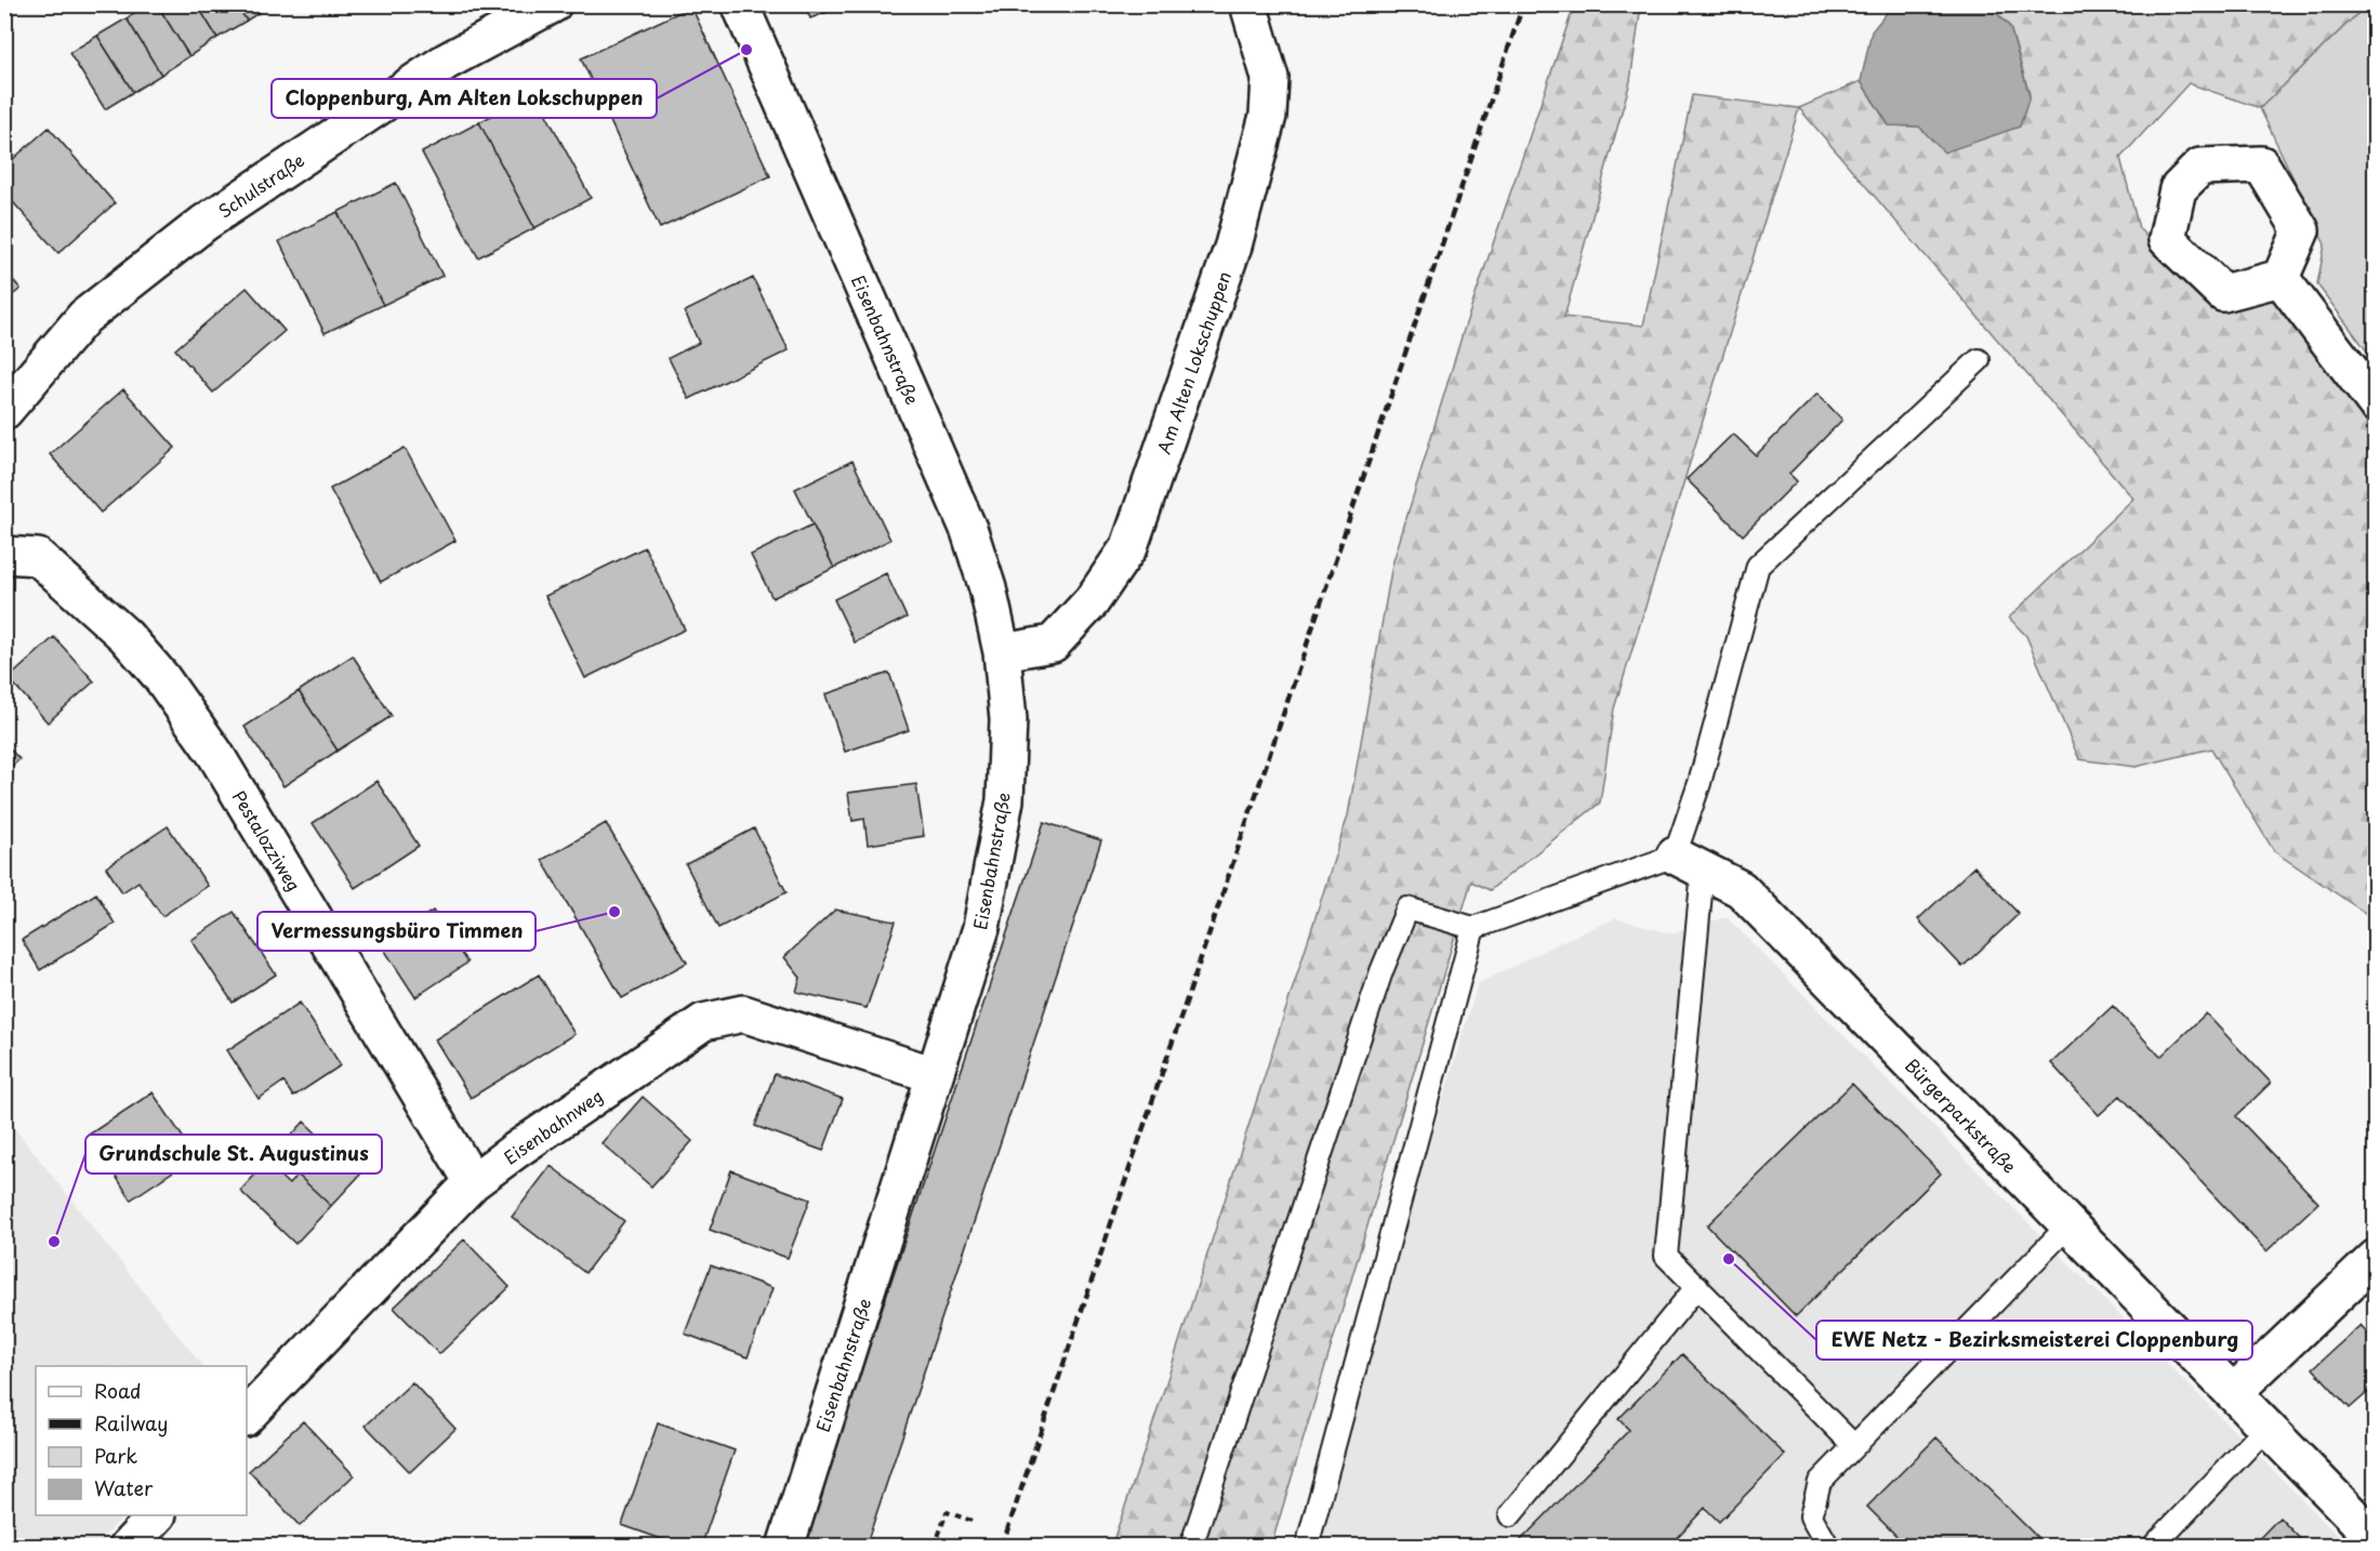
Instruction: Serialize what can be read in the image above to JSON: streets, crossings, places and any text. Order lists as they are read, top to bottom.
{
  "streets": {
    "street": [
      "Schulstraße",
      "Eisenbahnstraße",
      "Am Alten Lokschuppen",
      "Pestalozziweg",
      "Bürgerparkstraße",
      "Eisenbahnweg"
    ]
  },
  "crossings": [
    ["Eisenbahnstraße", "Am Alten Lokschuppen"],
    ["Eisenbahnstraße", "Eisenbahnweg"],
    ["Pestalozziweg", "Eisenbahnweg"]
  ],
  "places": [
    "Cloppenburg, Am Alten Lokschuppen",
    "Vermessungsbüro Timmen",
    "Grundschule St. Augustinus",
    "EWE Netz - Bezirksmeisterei Cloppenburg"
  ],
  "legend": [
    "Road",
    "Railway",
    "Park",
    "Water"
  ]
}
